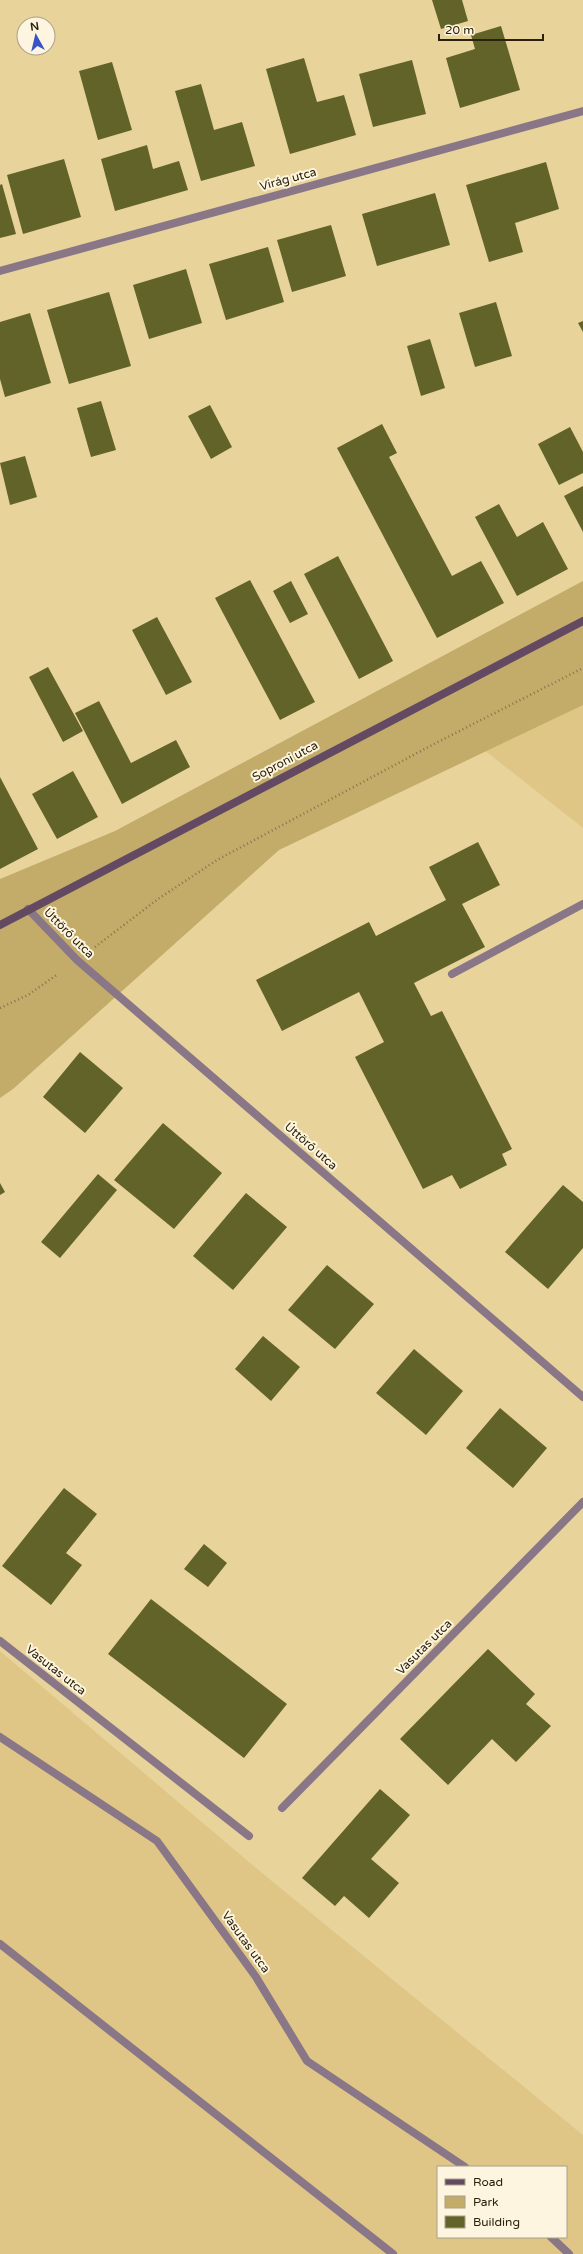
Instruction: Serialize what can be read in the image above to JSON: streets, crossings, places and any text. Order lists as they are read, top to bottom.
{
  "streets": {
    "street": [
      "Virág utca",
      "Soproni utca",
      "Úttörő utca",
      "Vasutas utca"
    ]
  },
  "crossings": [
    ["Soproni utca", "Úttörő utca"]
  ],
  "legend": ["Road", "Park", "Building"],
  "scale_bar": "20 m",
  "north": "top"
}
